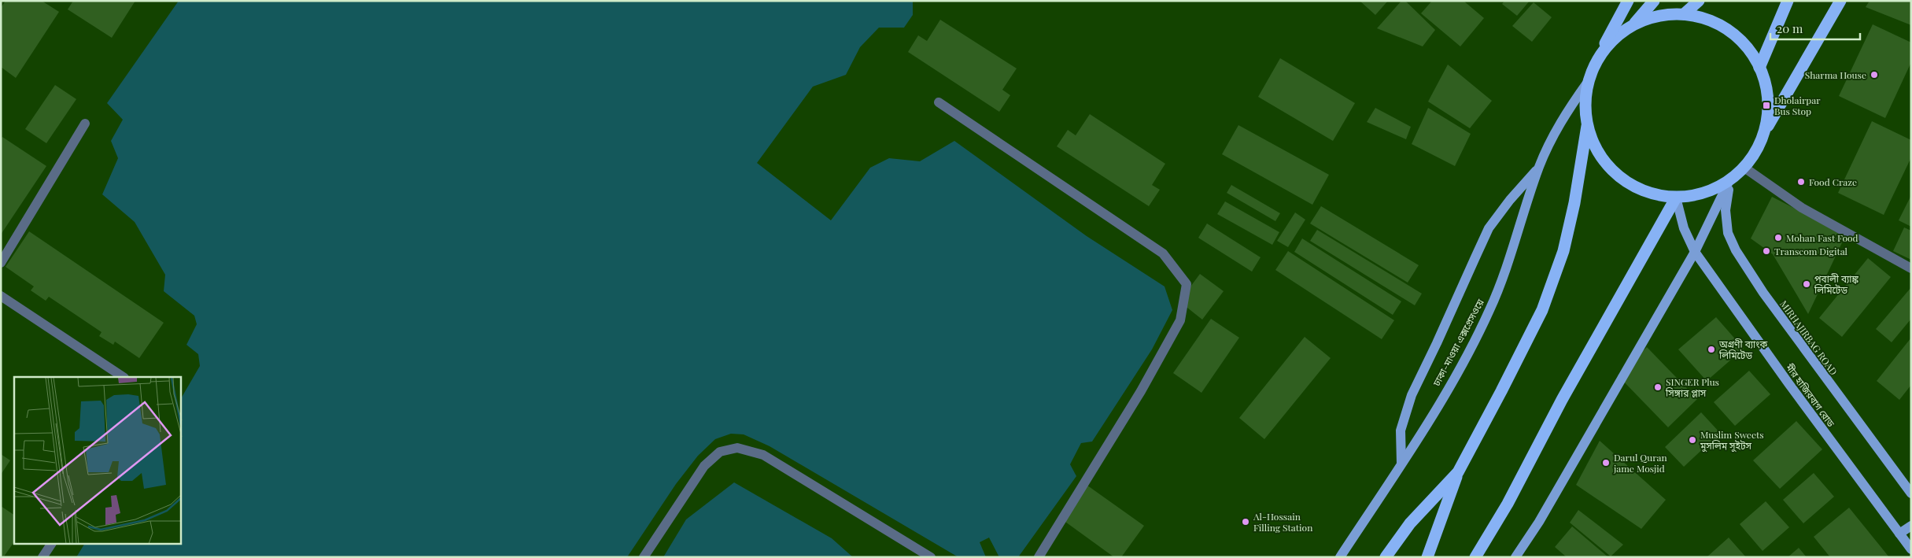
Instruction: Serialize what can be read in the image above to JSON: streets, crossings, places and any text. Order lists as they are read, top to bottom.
{
  "streets": {
    "highway": ["ঢাকা-মাওয়া এক্সপ্রেসওয়ে"],
    "main road": ["MIRHAJIRBAG ROAD", "মীর হাজিরবাগ রোড"]
  },
  "crossings": [
    ["MIRHAJIRBAG ROAD", "ঢাকা-মাওয়া এক্সপ্রেসওয়ে"],
    ["ঢাকা-মাওয়া এক্সপ্রেসওয়ে", "মীর হাজিরবাগ রোড"]
  ],
  "places": {
    "other": [
      "Sharma House",
      "Food Craze",
      "Mohan Fast Food",
      "Transcom Digital",
      "পূবালী ব্যাঙ্ক লিমিটেড",
      "অগ্রণী ব্যাংক লিমিটেড",
      "SINGER Plus সিঙ্গার প্লাস",
      "Muslim Sweets মুসলিম সুইটস",
      "Darul Quran jame Mosjid",
      "Al-Hossain Filling Station"
    ],
    "transit": ["Dholairpar Bus Stop"]
  },
  "scale_bar": "20 m"
}
